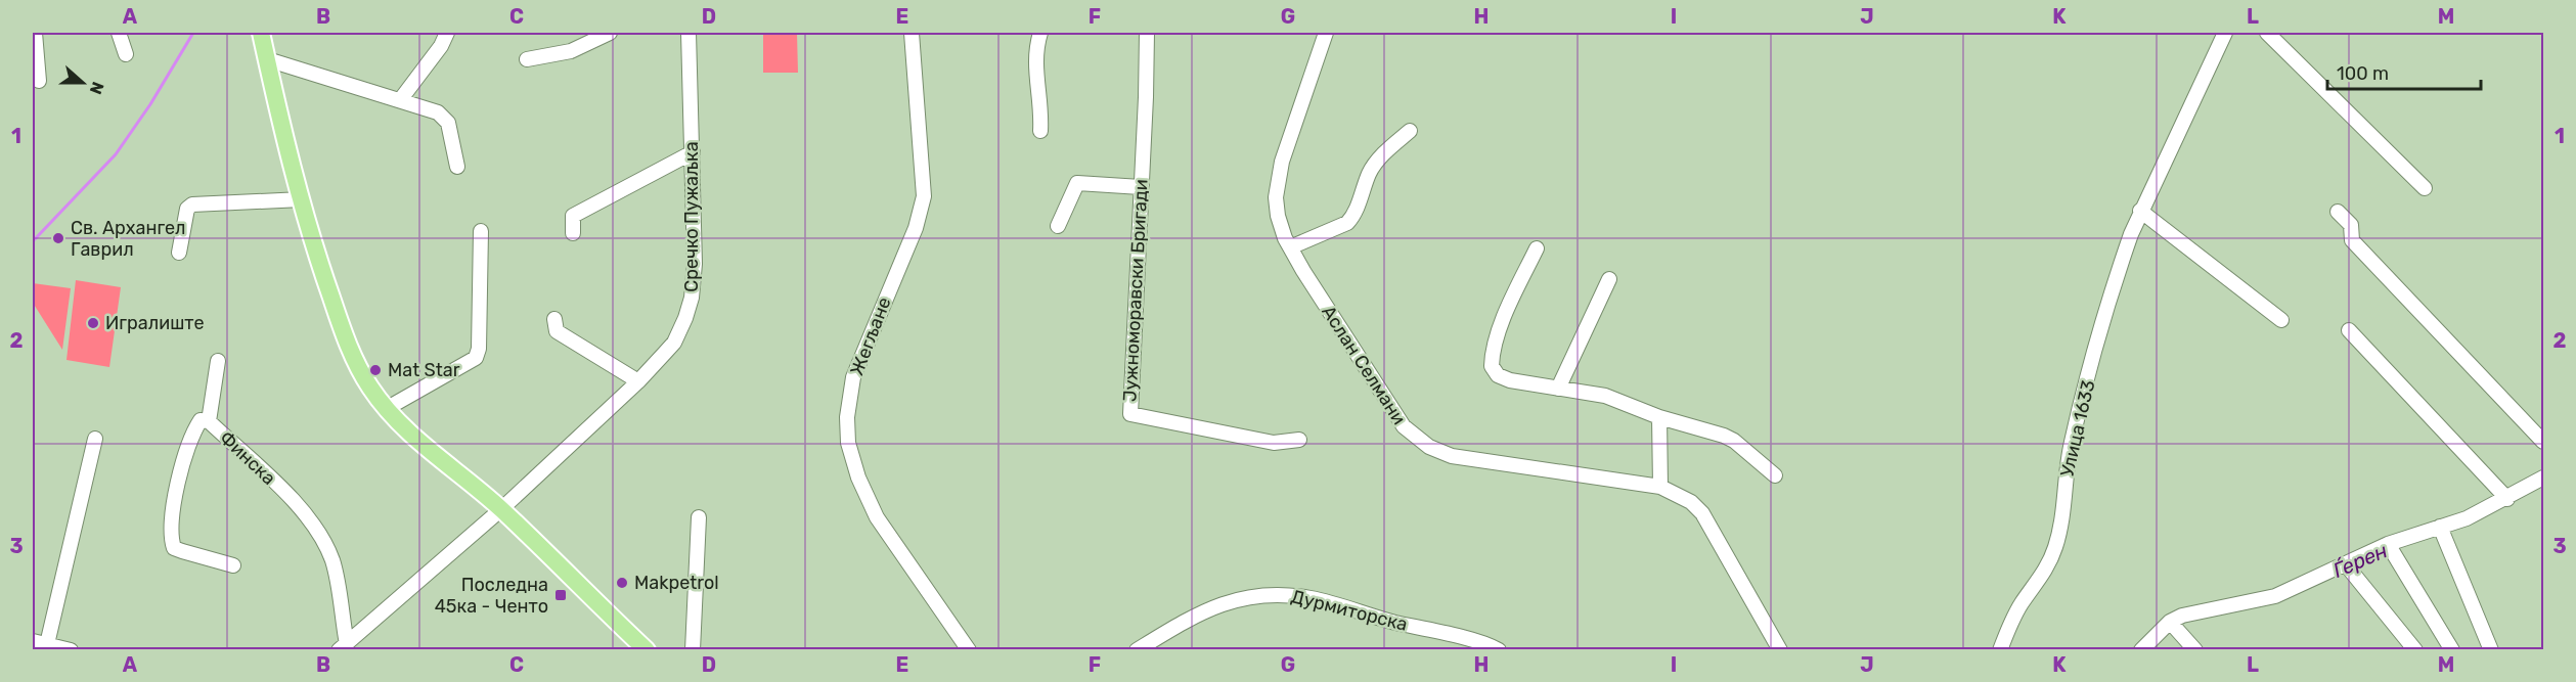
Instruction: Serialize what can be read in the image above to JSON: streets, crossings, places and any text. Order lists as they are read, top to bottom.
{
  "streets": {
    "street": [
      "Сречко Пужаљка",
      "Јужноморавски Бригади",
      "Жегљане",
      "Аслан Селмани",
      "Улица 1633",
      "Финска",
      "Дурмиторска"
    ]
  },
  "crossings": [
    ["Сречко Пужаљка", "Финска"]
  ],
  "water": ["Ѓерен"],
  "places": {
    "other": [
      "Св. Архангел Гаврил",
      "Игралиште",
      "Mat Star",
      "Makpetrol"
    ],
    "transit": ["Последна 45ка - Ченто"]
  },
  "scale_bar": "100 m",
  "north": "right",
  "grid": {
    "columns": [
      "A",
      "B",
      "C",
      "D",
      "E",
      "F",
      "G",
      "H",
      "I",
      "J",
      "K",
      "L",
      "M"
    ],
    "rows": ["1", "2", "3"]
  }
}
